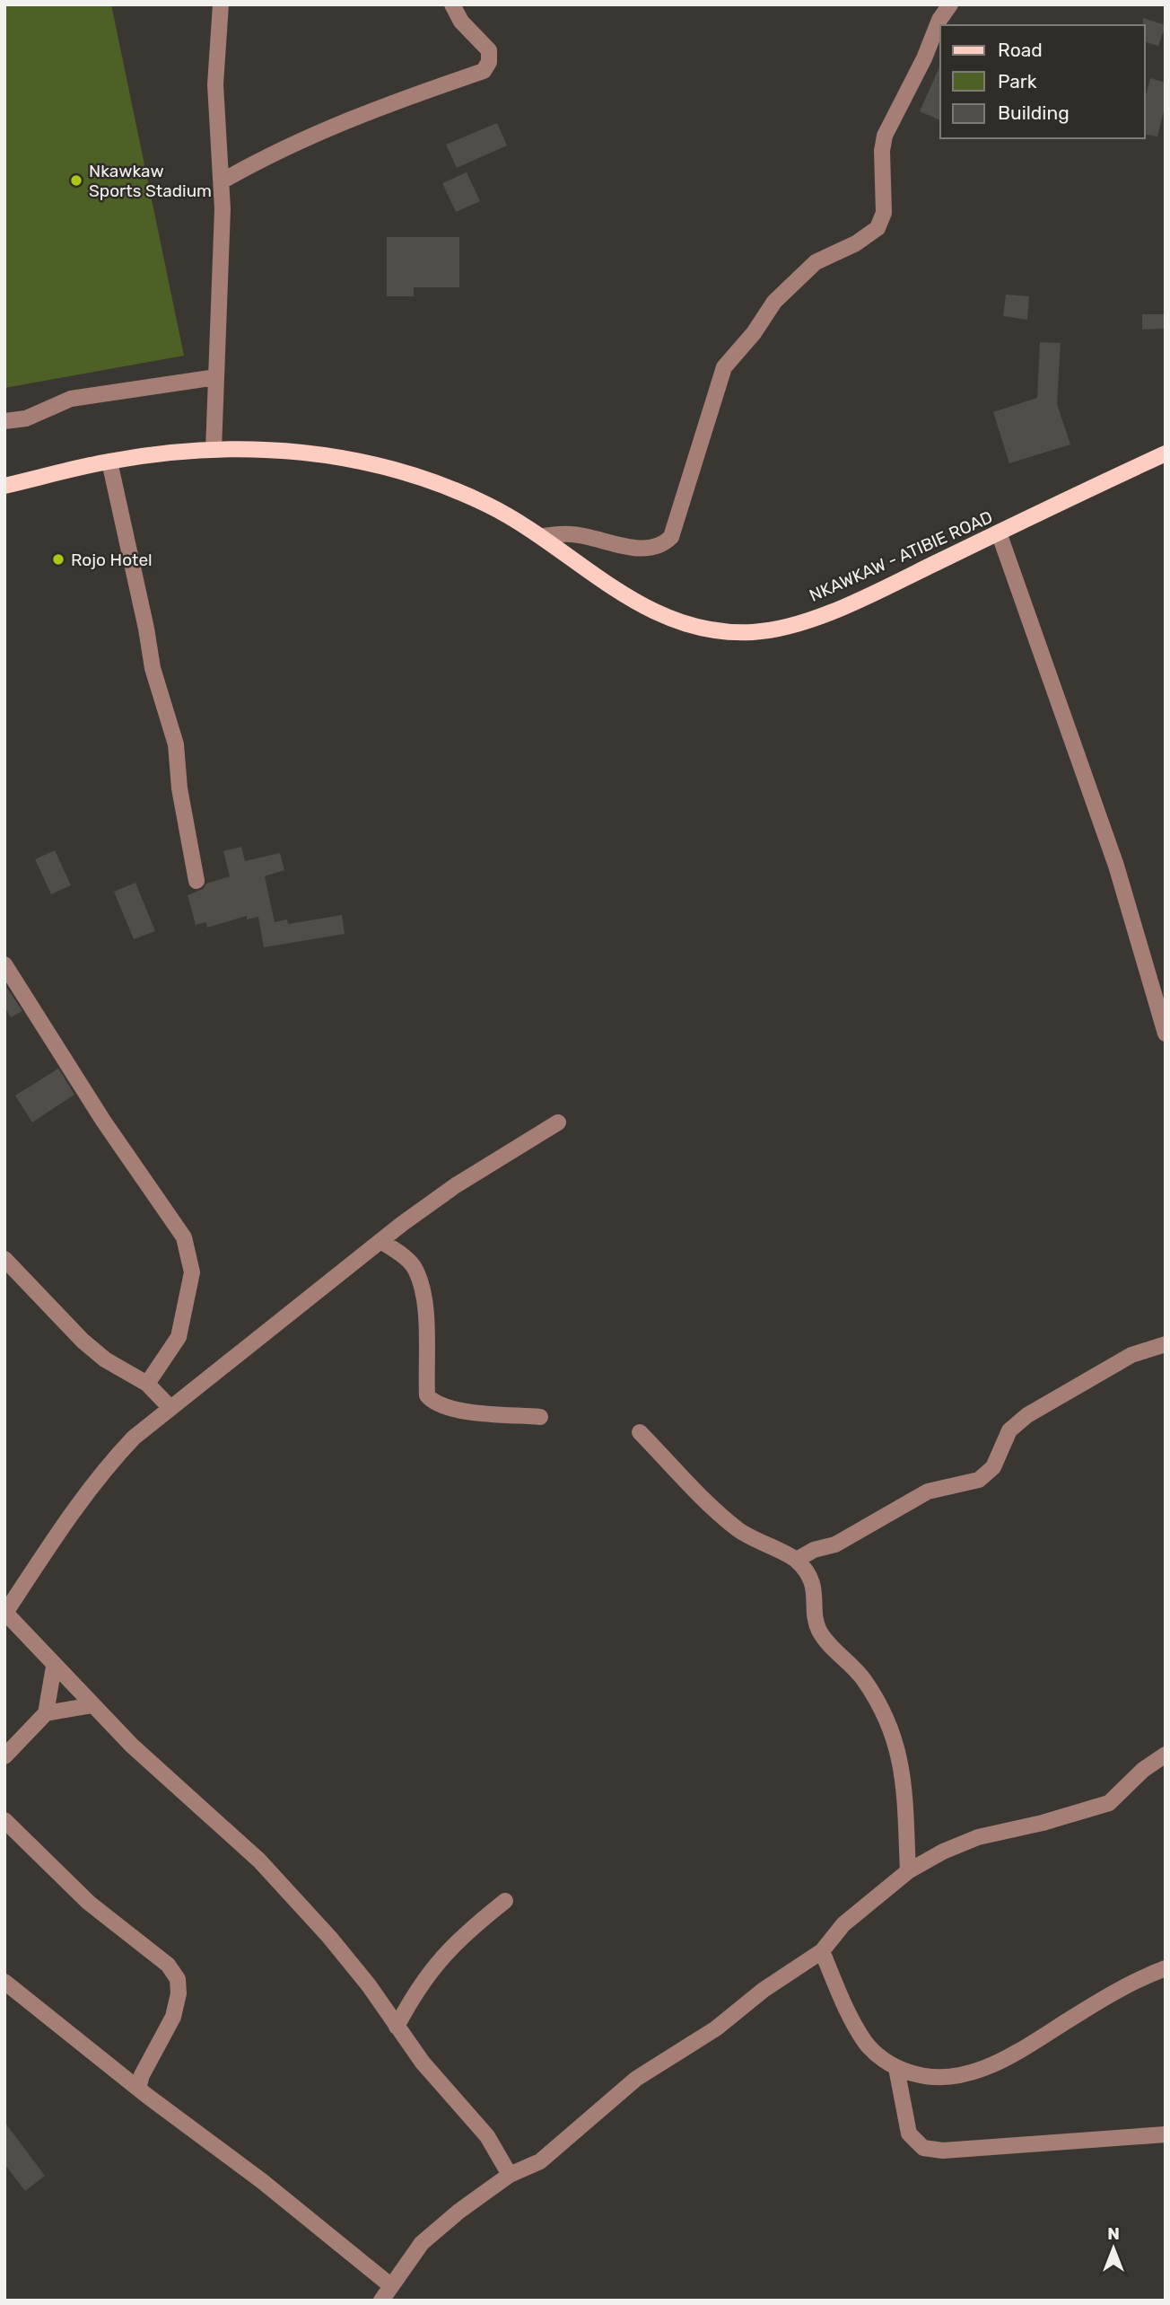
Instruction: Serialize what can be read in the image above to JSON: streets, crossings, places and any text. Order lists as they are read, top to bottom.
{
  "streets": {
    "main road": ["NKAWKAW - ATIBIE ROAD"]
  },
  "places": ["Nkawkaw Sports Stadium", "Rojo Hotel"],
  "legend": ["Road", "Park", "Building"],
  "north": "top"
}
